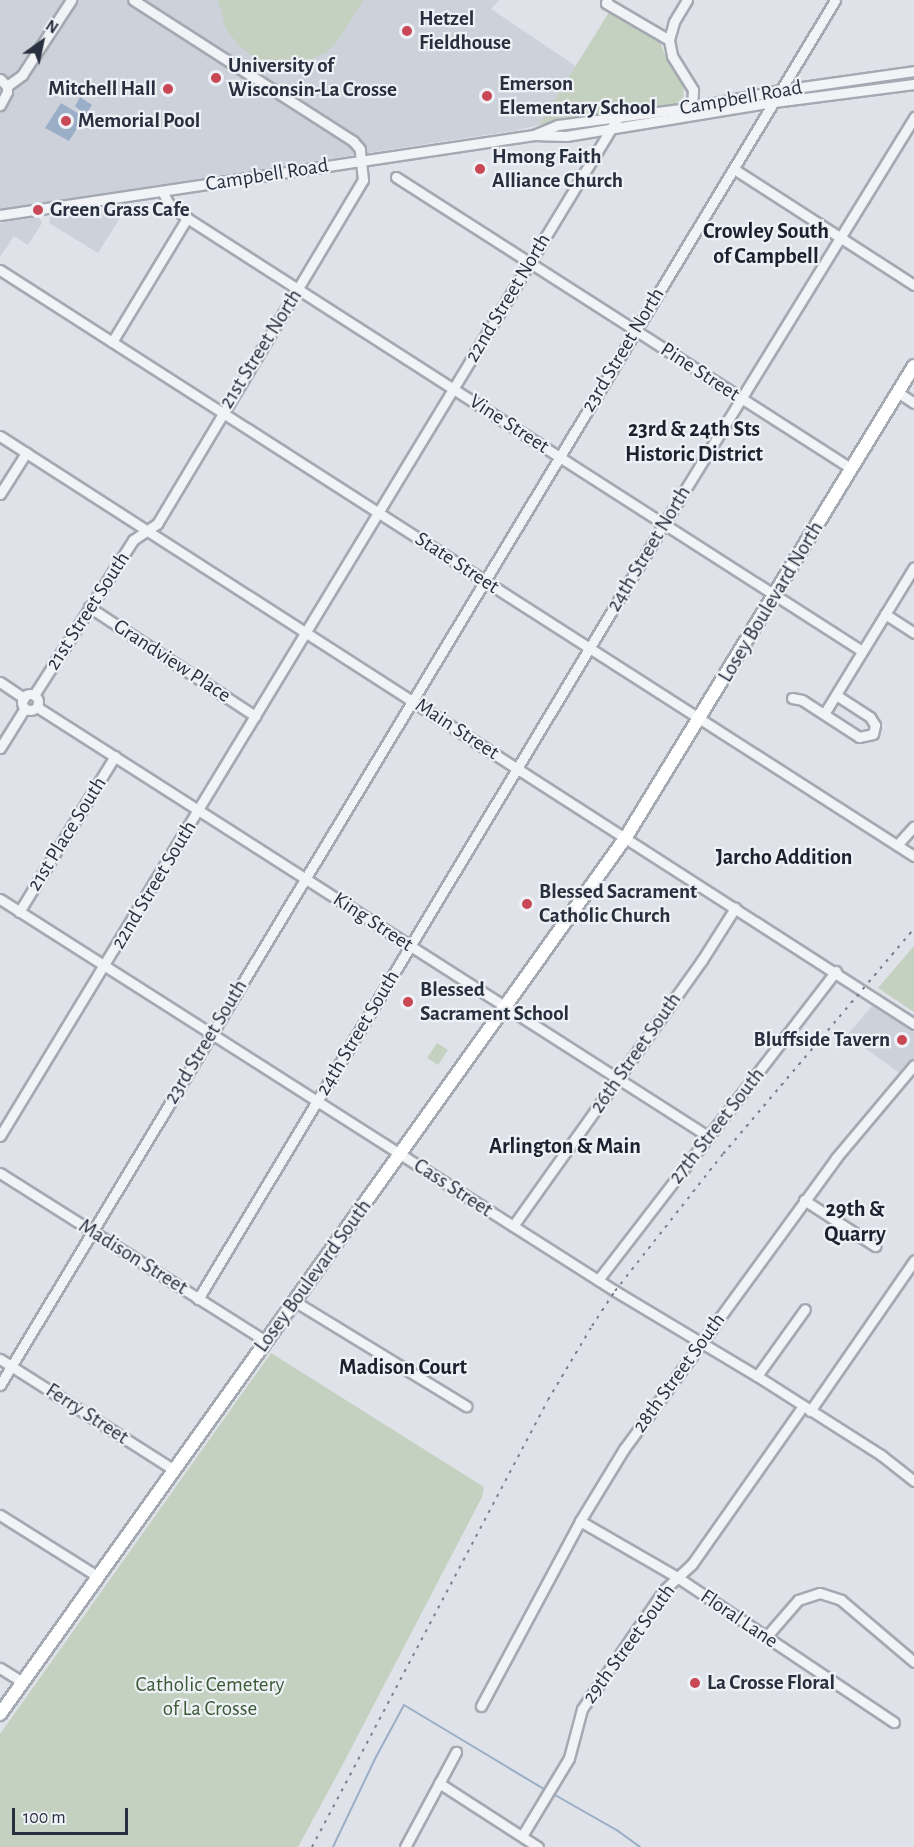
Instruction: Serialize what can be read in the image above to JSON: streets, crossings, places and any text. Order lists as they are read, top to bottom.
{
  "streets": {
    "main road": ["Losey Boulevard North", "Losey Boulevard South"],
    "street": [
      "Campbell Road",
      "22nd Street North",
      "21st Street North",
      "23rd Street North",
      "Pine Street",
      "Vine Street",
      "24th Street North",
      "State Street",
      "21st Street South",
      "Grandview Place",
      "Main Street",
      "21st Place South",
      "22nd Street South",
      "King Street",
      "24th Street South",
      "23rd Street South",
      "26th Street South",
      "27th Street South",
      "Cass Street",
      "Madison Street",
      "28th Street South",
      "Ferry Street",
      "Floral Lane",
      "29th Street South"
    ]
  },
  "crossings": [
    ["Campbell Road", "22nd Street North"],
    ["Campbell Road", "21st Street North"],
    ["Campbell Road", "23rd Street North"],
    ["Campbell Road", "Vine Street"],
    ["22nd Street North", "Pine Street"],
    ["22nd Street North", "Vine Street"],
    ["22nd Street North", "State Street"],
    ["22nd Street North", "Main Street"],
    ["22nd Street North", "22nd Street South"],
    ["21st Street North", "Vine Street"],
    ["21st Street North", "State Street"],
    ["21st Street North", "21st Street South"],
    ["21st Street North", "Main Street"],
    ["23rd Street North", "Pine Street"],
    ["23rd Street North", "Vine Street"],
    ["23rd Street North", "State Street"],
    ["23rd Street North", "Main Street"],
    ["23rd Street North", "23rd Street South"],
    ["Pine Street", "24th Street North"],
    ["Pine Street", "Losey Boulevard North"],
    ["Vine Street", "24th Street North"],
    ["Vine Street", "Losey Boulevard North"],
    ["24th Street North", "State Street"],
    ["24th Street North", "Main Street"],
    ["24th Street North", "24th Street South"],
    ["State Street", "Losey Boulevard North"],
    ["Losey Boulevard North", "Main Street"],
    ["Losey Boulevard North", "Losey Boulevard South"],
    ["21st Street South", "Grandview Place"],
    ["21st Street South", "Main Street"],
    ["21st Street South", "King Street"],
    ["Grandview Place", "22nd Street South"],
    ["Main Street", "22nd Street South"],
    ["Main Street", "24th Street South"],
    ["Main Street", "23rd Street South"],
    ["Main Street", "26th Street South"],
    ["Main Street", "27th Street South"],
    ["Main Street", "Losey Boulevard South"],
    ["21st Place South", "King Street"],
    ["21st Place South", "Cass Street"],
    ["22nd Street South", "King Street"],
    ["22nd Street South", "Cass Street"],
    ["King Street", "24th Street South"],
    ["King Street", "23rd Street South"],
    ["King Street", "26th Street South"],
    ["King Street", "27th Street South"],
    ["King Street", "Losey Boulevard South"],
    ["24th Street South", "Cass Street"],
    ["24th Street South", "Madison Street"],
    ["23rd Street South", "Cass Street"],
    ["23rd Street South", "Madison Street"],
    ["23rd Street South", "Ferry Street"],
    ["26th Street South", "Cass Street"],
    ["27th Street South", "Cass Street"],
    ["Cass Street", "Losey Boulevard South"],
    ["Cass Street", "28th Street South"],
    ["Cass Street", "29th Street South"],
    ["Madison Street", "Losey Boulevard South"],
    ["Losey Boulevard South", "Ferry Street"],
    ["28th Street South", "Floral Lane"],
    ["Floral Lane", "29th Street South"]
  ],
  "districts": [
    "Crowley South of Campbell",
    "23rd & 24th Sts Historic District",
    "Jarcho Addition",
    "Arlington & Main",
    "29th & Quarry",
    "Madison Court"
  ],
  "parks": ["Catholic Cemetery of La Crosse"],
  "places": [
    "Hetzel Fieldhouse",
    "University of Wisconsin-La Crosse",
    "Mitchell Hall",
    "Emerson Elementary School",
    "Memorial Pool",
    "Hmong Faith Alliance Church",
    "Green Grass Cafe",
    "Blessed Sacrament Catholic Church",
    "Blessed Sacrament School",
    "Bluffside Tavern",
    "La Crosse Floral"
  ],
  "scale_bar": "100 m",
  "north": "top right"
}
